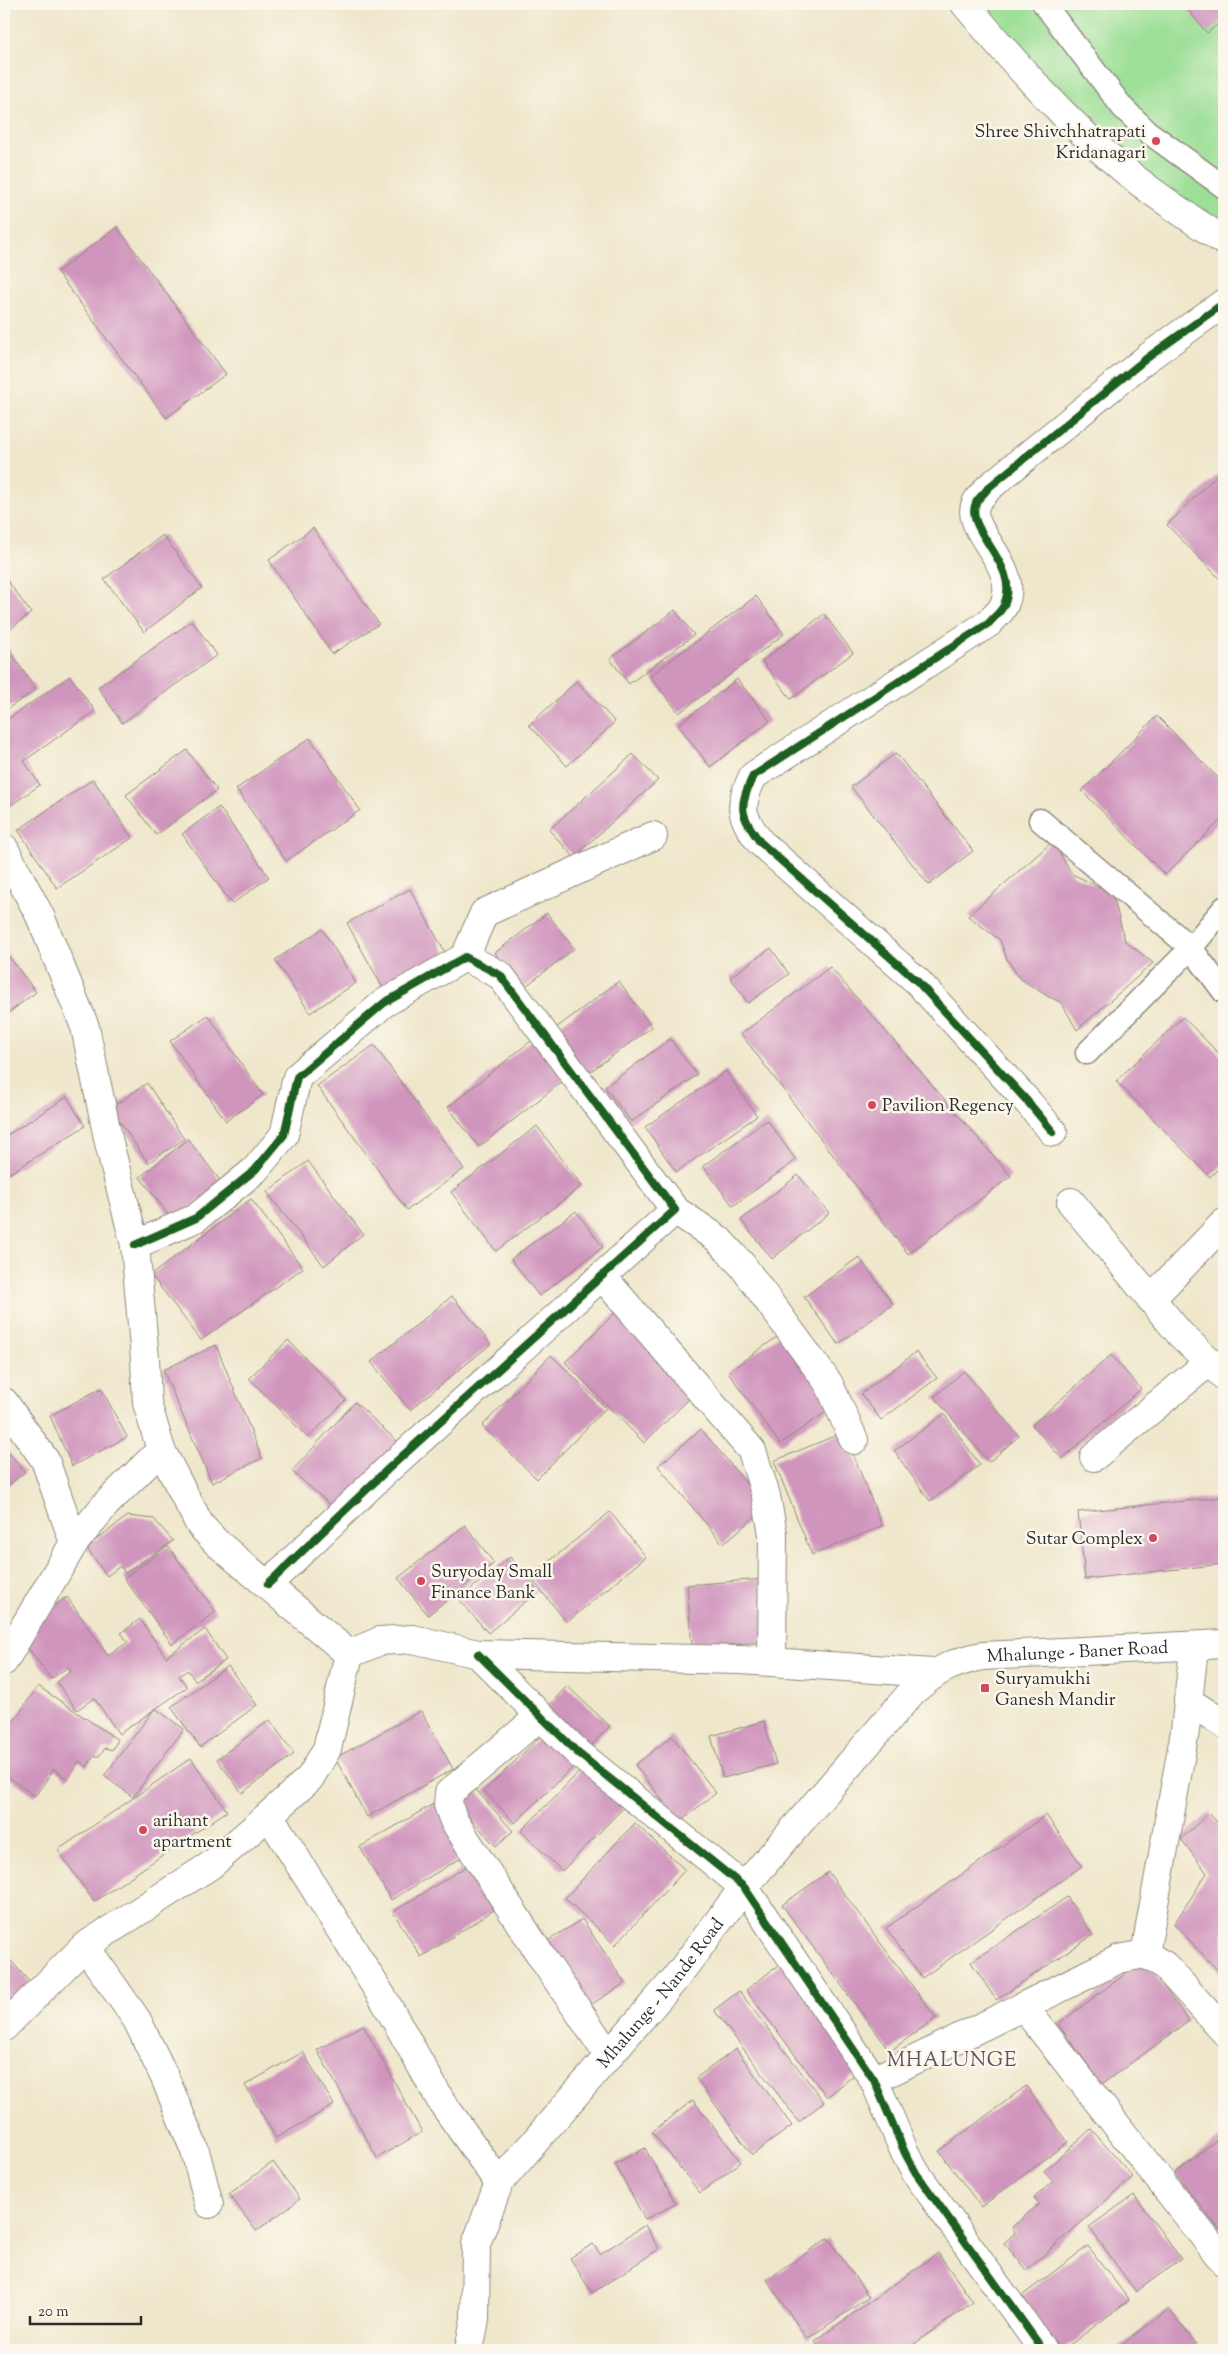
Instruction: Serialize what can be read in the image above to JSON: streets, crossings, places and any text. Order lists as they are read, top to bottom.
{
  "streets": {
    "street": ["Mhalunge - Baner Road", "Mhalunge - Nande Road"]
  },
  "crossings": [
    ["Mhalunge - Baner Road", "Mhalunge - Nande Road"]
  ],
  "districts": ["MHALUNGE"],
  "places": {
    "other": [
      "Shree Shivchhatrapati Kridanagari",
      "Pavilion Regency",
      "Sutar Complex",
      "Suryoday Small Finance Bank",
      "arihant apartment"
    ],
    "transit": ["Suryamukhi Ganesh Mandir"]
  },
  "scale_bar": "20 m"
}
